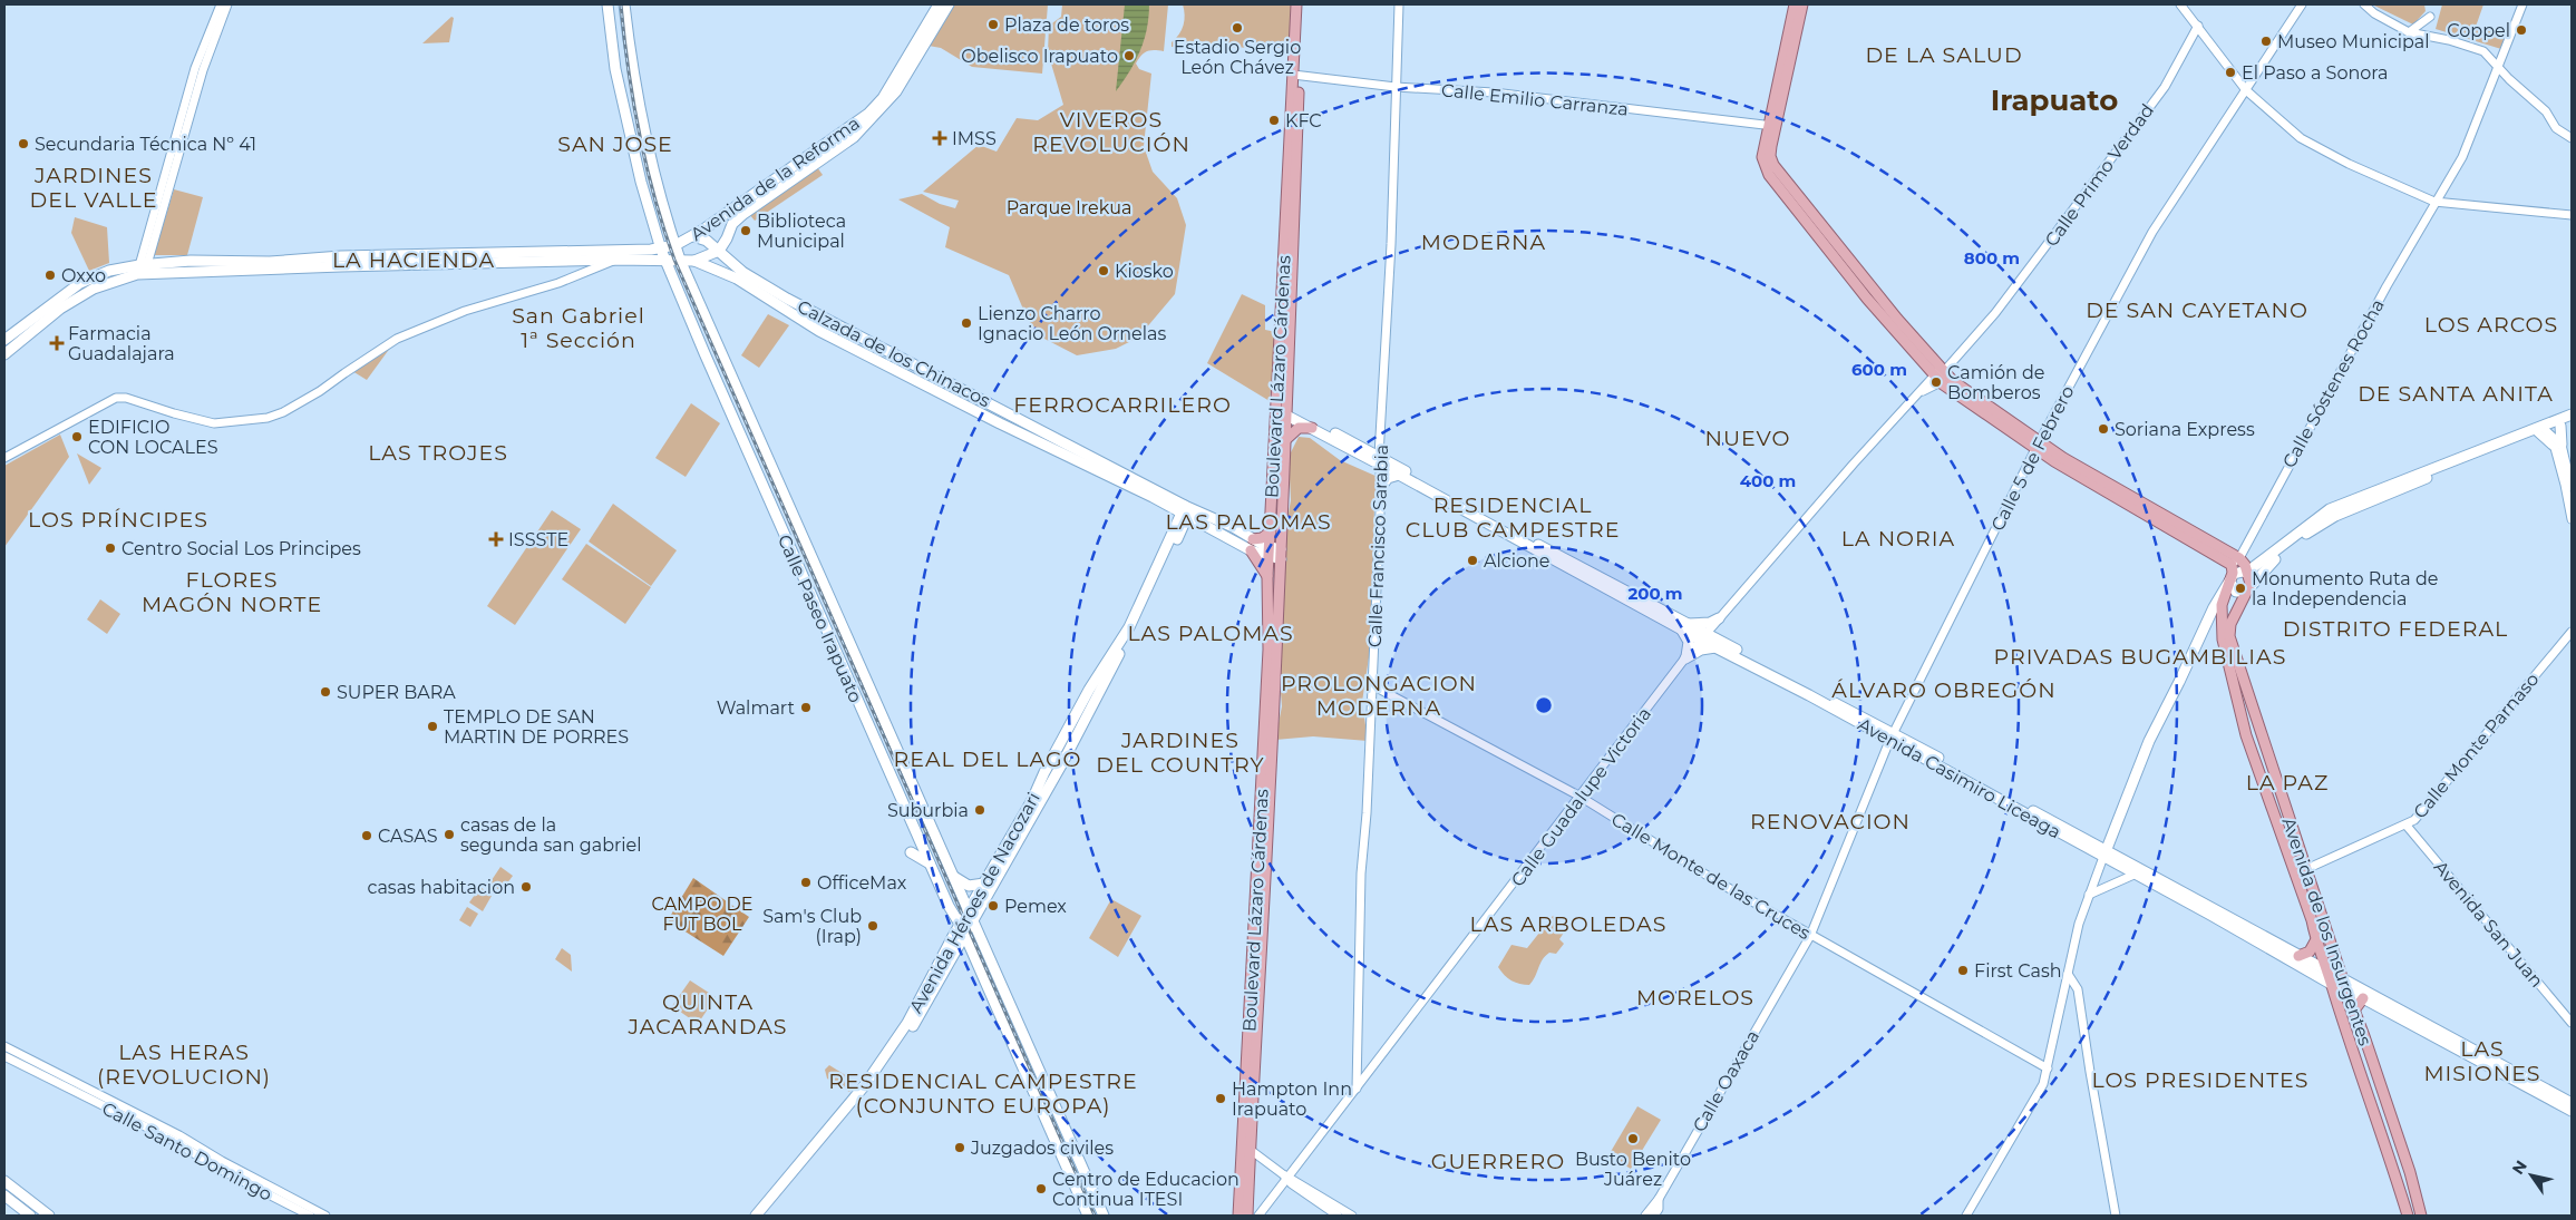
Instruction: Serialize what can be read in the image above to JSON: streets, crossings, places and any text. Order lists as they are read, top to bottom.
{
  "streets": {
    "main road": [
      "Avenida de la Reforma",
      "Calzada de los Chinacos",
      "Boulevard Lázaro Cárdenas",
      "Calle Paseo Irapuato",
      "Avenida Casimiro Liceaga",
      "Avenida Héroes de Nacozari",
      "Avenida de los Insurgentes"
    ],
    "street": [
      "Calle Emilio Carranza",
      "Calle Primo Verdad",
      "Calle Sóstenes Rocha",
      "Calle 5 de Febrero",
      "Calle Francisco Sarabia",
      "Calle Monte Parnaso",
      "Calle Guadalupe Victoria",
      "Calle Monte de las Cruces",
      "Avenida San Juan",
      "Calle Oaxaca",
      "Calle Santo Domingo"
    ]
  },
  "crossings": [
    ["Calle Emilio Carranza", "Boulevard Lázaro Cárdenas"],
    ["Calle Emilio Carranza", "Calle Francisco Sarabia"],
    ["Calle Primo Verdad", "Calle Guadalupe Victoria"],
    ["Avenida de la Reforma", "Calzada de los Chinacos"],
    ["Avenida de la Reforma", "Calle Paseo Irapuato"],
    ["Calzada de los Chinacos", "Boulevard Lázaro Cárdenas"],
    ["Calzada de los Chinacos", "Avenida Héroes de Nacozari"],
    ["Boulevard Lázaro Cárdenas", "Avenida Casimiro Liceaga"],
    ["Calle Sóstenes Rocha", "Avenida de los Insurgentes"],
    ["Calle 5 de Febrero", "Avenida Casimiro Liceaga"],
    ["Calle 5 de Febrero", "Calle Monte de las Cruces"],
    ["Calle 5 de Febrero", "Calle Oaxaca"],
    ["Calle Francisco Sarabia", "Avenida Casimiro Liceaga"],
    ["Calle Francisco Sarabia", "Calle Guadalupe Victoria"],
    ["Calle Francisco Sarabia", "Calle Monte de las Cruces"],
    ["Calle Paseo Irapuato", "Avenida Héroes de Nacozari"],
    ["Calle Monte Parnaso", "Avenida San Juan"],
    ["Calle Monte Parnaso", "Avenida de los Insurgentes"],
    ["Avenida Casimiro Liceaga", "Calle Guadalupe Victoria"],
    ["Avenida Casimiro Liceaga", "Avenida de los Insurgentes"],
    ["Calle Guadalupe Victoria", "Calle Monte de las Cruces"],
    ["Calle Monte de las Cruces", "Calle Oaxaca"]
  ],
  "districts": [
    "DE LA SALUD",
    "Irapuato",
    "VIVEROS REVOLUCIÓN",
    "SAN JOSE",
    "JARDINES DEL VALLE",
    "MODERNA",
    "LA HACIENDA",
    "DE SAN CAYETANO",
    "San Gabriel 1ª Sección",
    "LOS ARCOS",
    "DE SANTA ANITA",
    "FERROCARRILERO",
    "NUEVO",
    "LAS TROJES",
    "RESIDENCIAL CLUB CAMPESTRE",
    "LOS PRÍNCIPES",
    "LAS PALOMAS",
    "LA NORIA",
    "FLORES MAGÓN NORTE",
    "DISTRITO FEDERAL",
    "LAS PALOMAS",
    "PRIVADAS BUGAMBILIAS",
    "PROLONGACION MODERNA",
    "ÁLVARO OBREGÓN",
    "JARDINES DEL COUNTRY",
    "REAL DEL LAGO",
    "LA PAZ",
    "RENOVACION",
    "LAS ARBOLEDAS",
    "MORELOS",
    "QUINTA JACARANDAS",
    "LAS MISIONES",
    "LAS HERAS (REVOLUCION)",
    "LOS PRESIDENTES",
    "RESIDENCIAL CAMPESTRE (CONJUNTO EUROPA)",
    "GUERRERO"
  ],
  "parks": ["Parque Irekua", "CAMPO DE FUT BOL"],
  "places": {
    "other": [
      "Plaza de toros",
      "Estadio Sergio León Chávez",
      "Coppel",
      "Museo Municipal",
      "Obelisco Irapuato",
      "El Paso a Sonora",
      "KFC",
      "Secundaria Técnica Nº 41",
      "Biblioteca Municipal",
      "Kiosko",
      "Oxxo",
      "Lienzo Charro Ignacio León Ornelas",
      "Camión de Bomberos",
      "Soriana Express",
      "EDIFICIO CON LOCALES",
      "Centro Social Los Principes",
      "Alcione",
      "Monumento Ruta de la Independencia",
      "SUPER BARA",
      "Walmart",
      "TEMPLO DE SAN MARTIN DE PORRES",
      "Suburbia",
      "casas de la segunda san gabriel",
      "CASAS",
      "OfficeMax",
      "casas habitacion",
      "Pemex",
      "Sam's Club (Irap)",
      "First Cash",
      "Hampton Inn Irapuato",
      "Busto Benito Juárez",
      "Juzgados civiles",
      "Centro de Educacion Continua ITESI"
    ],
    "health": ["IMSS", "Farmacia Guadalajara", "ISSSTE"]
  },
  "north": "top left",
  "rings": [
    "800 m",
    "600 m",
    "400 m",
    "200 m"
  ]
}
